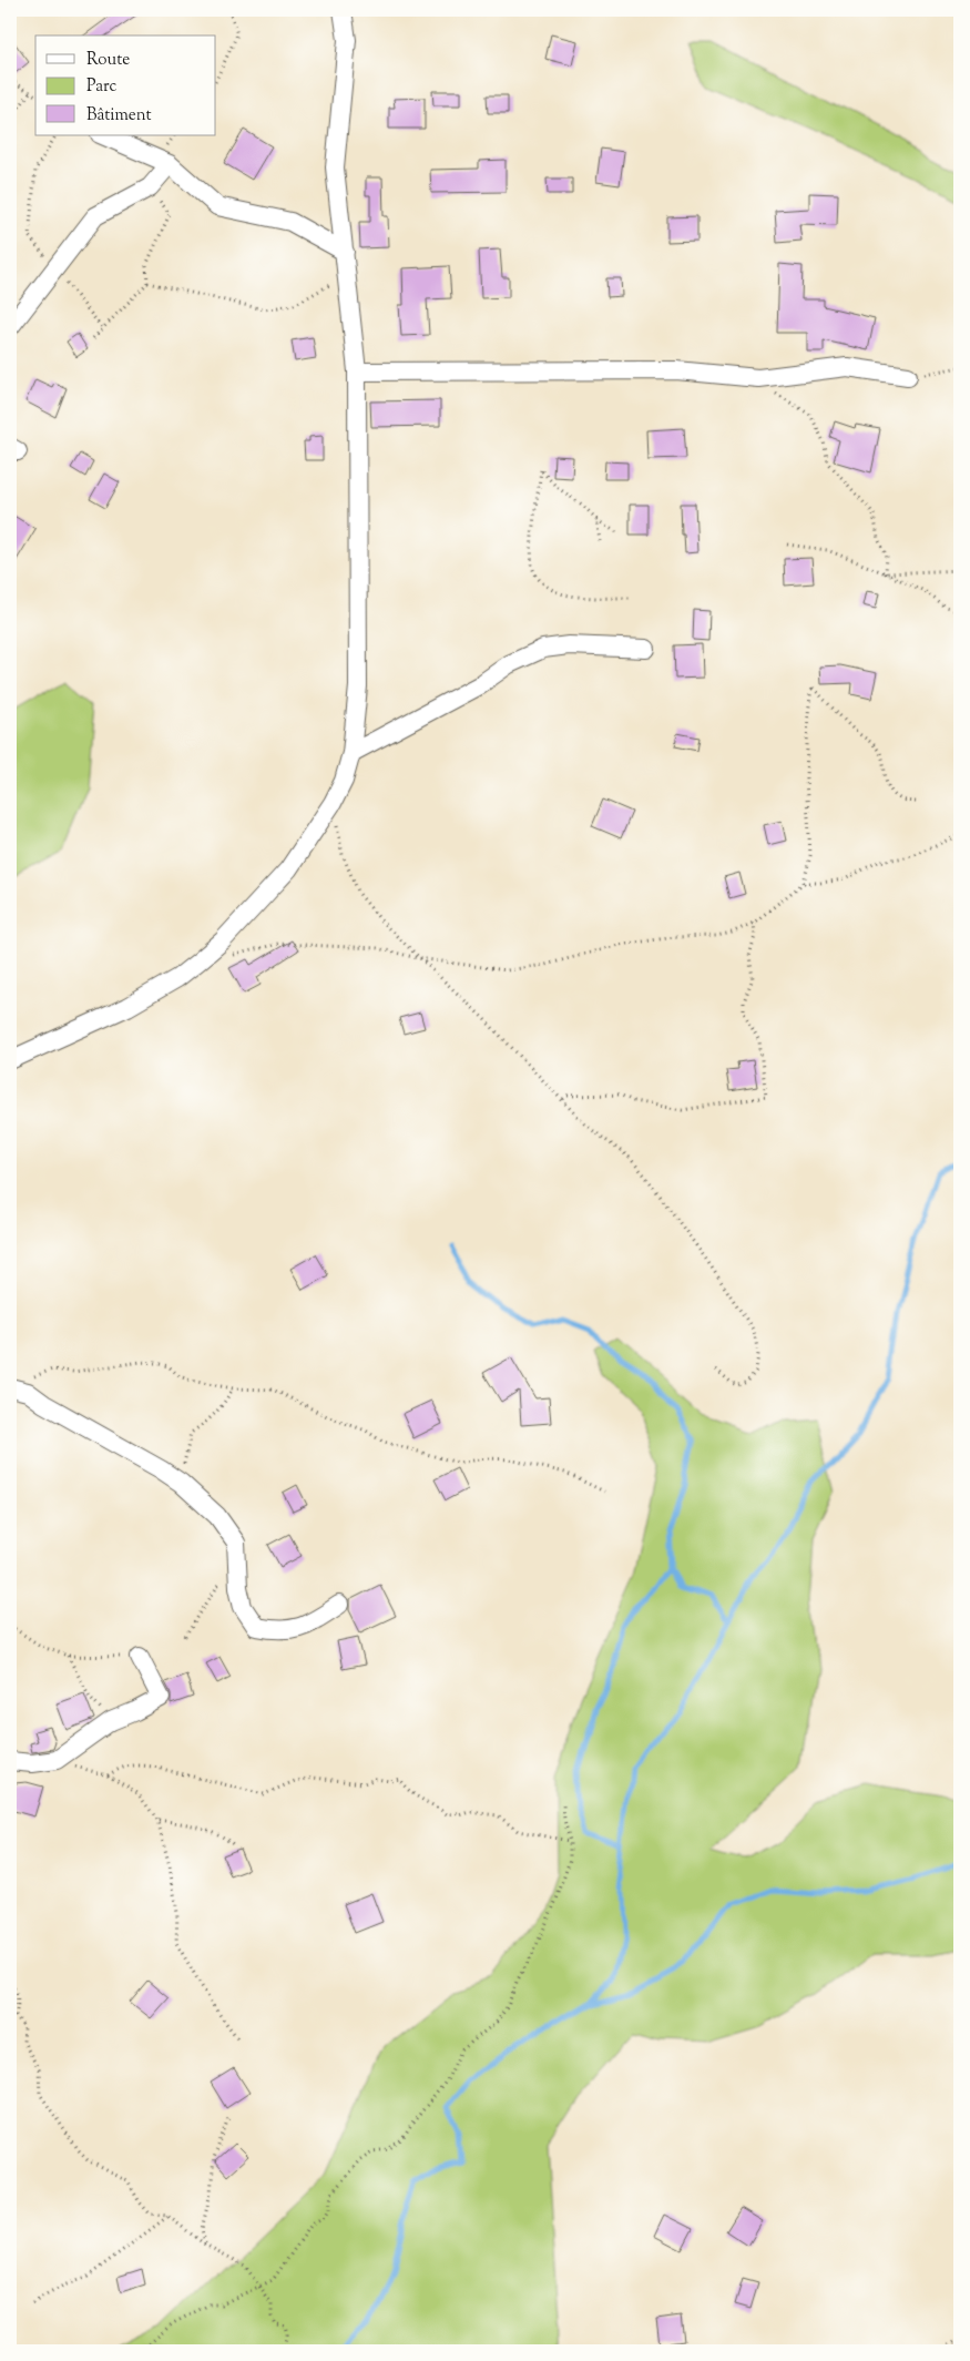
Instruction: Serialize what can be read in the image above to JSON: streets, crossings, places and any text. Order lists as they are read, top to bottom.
{
  "legend": ["Route", "Parc", "Bâtiment"]
}
